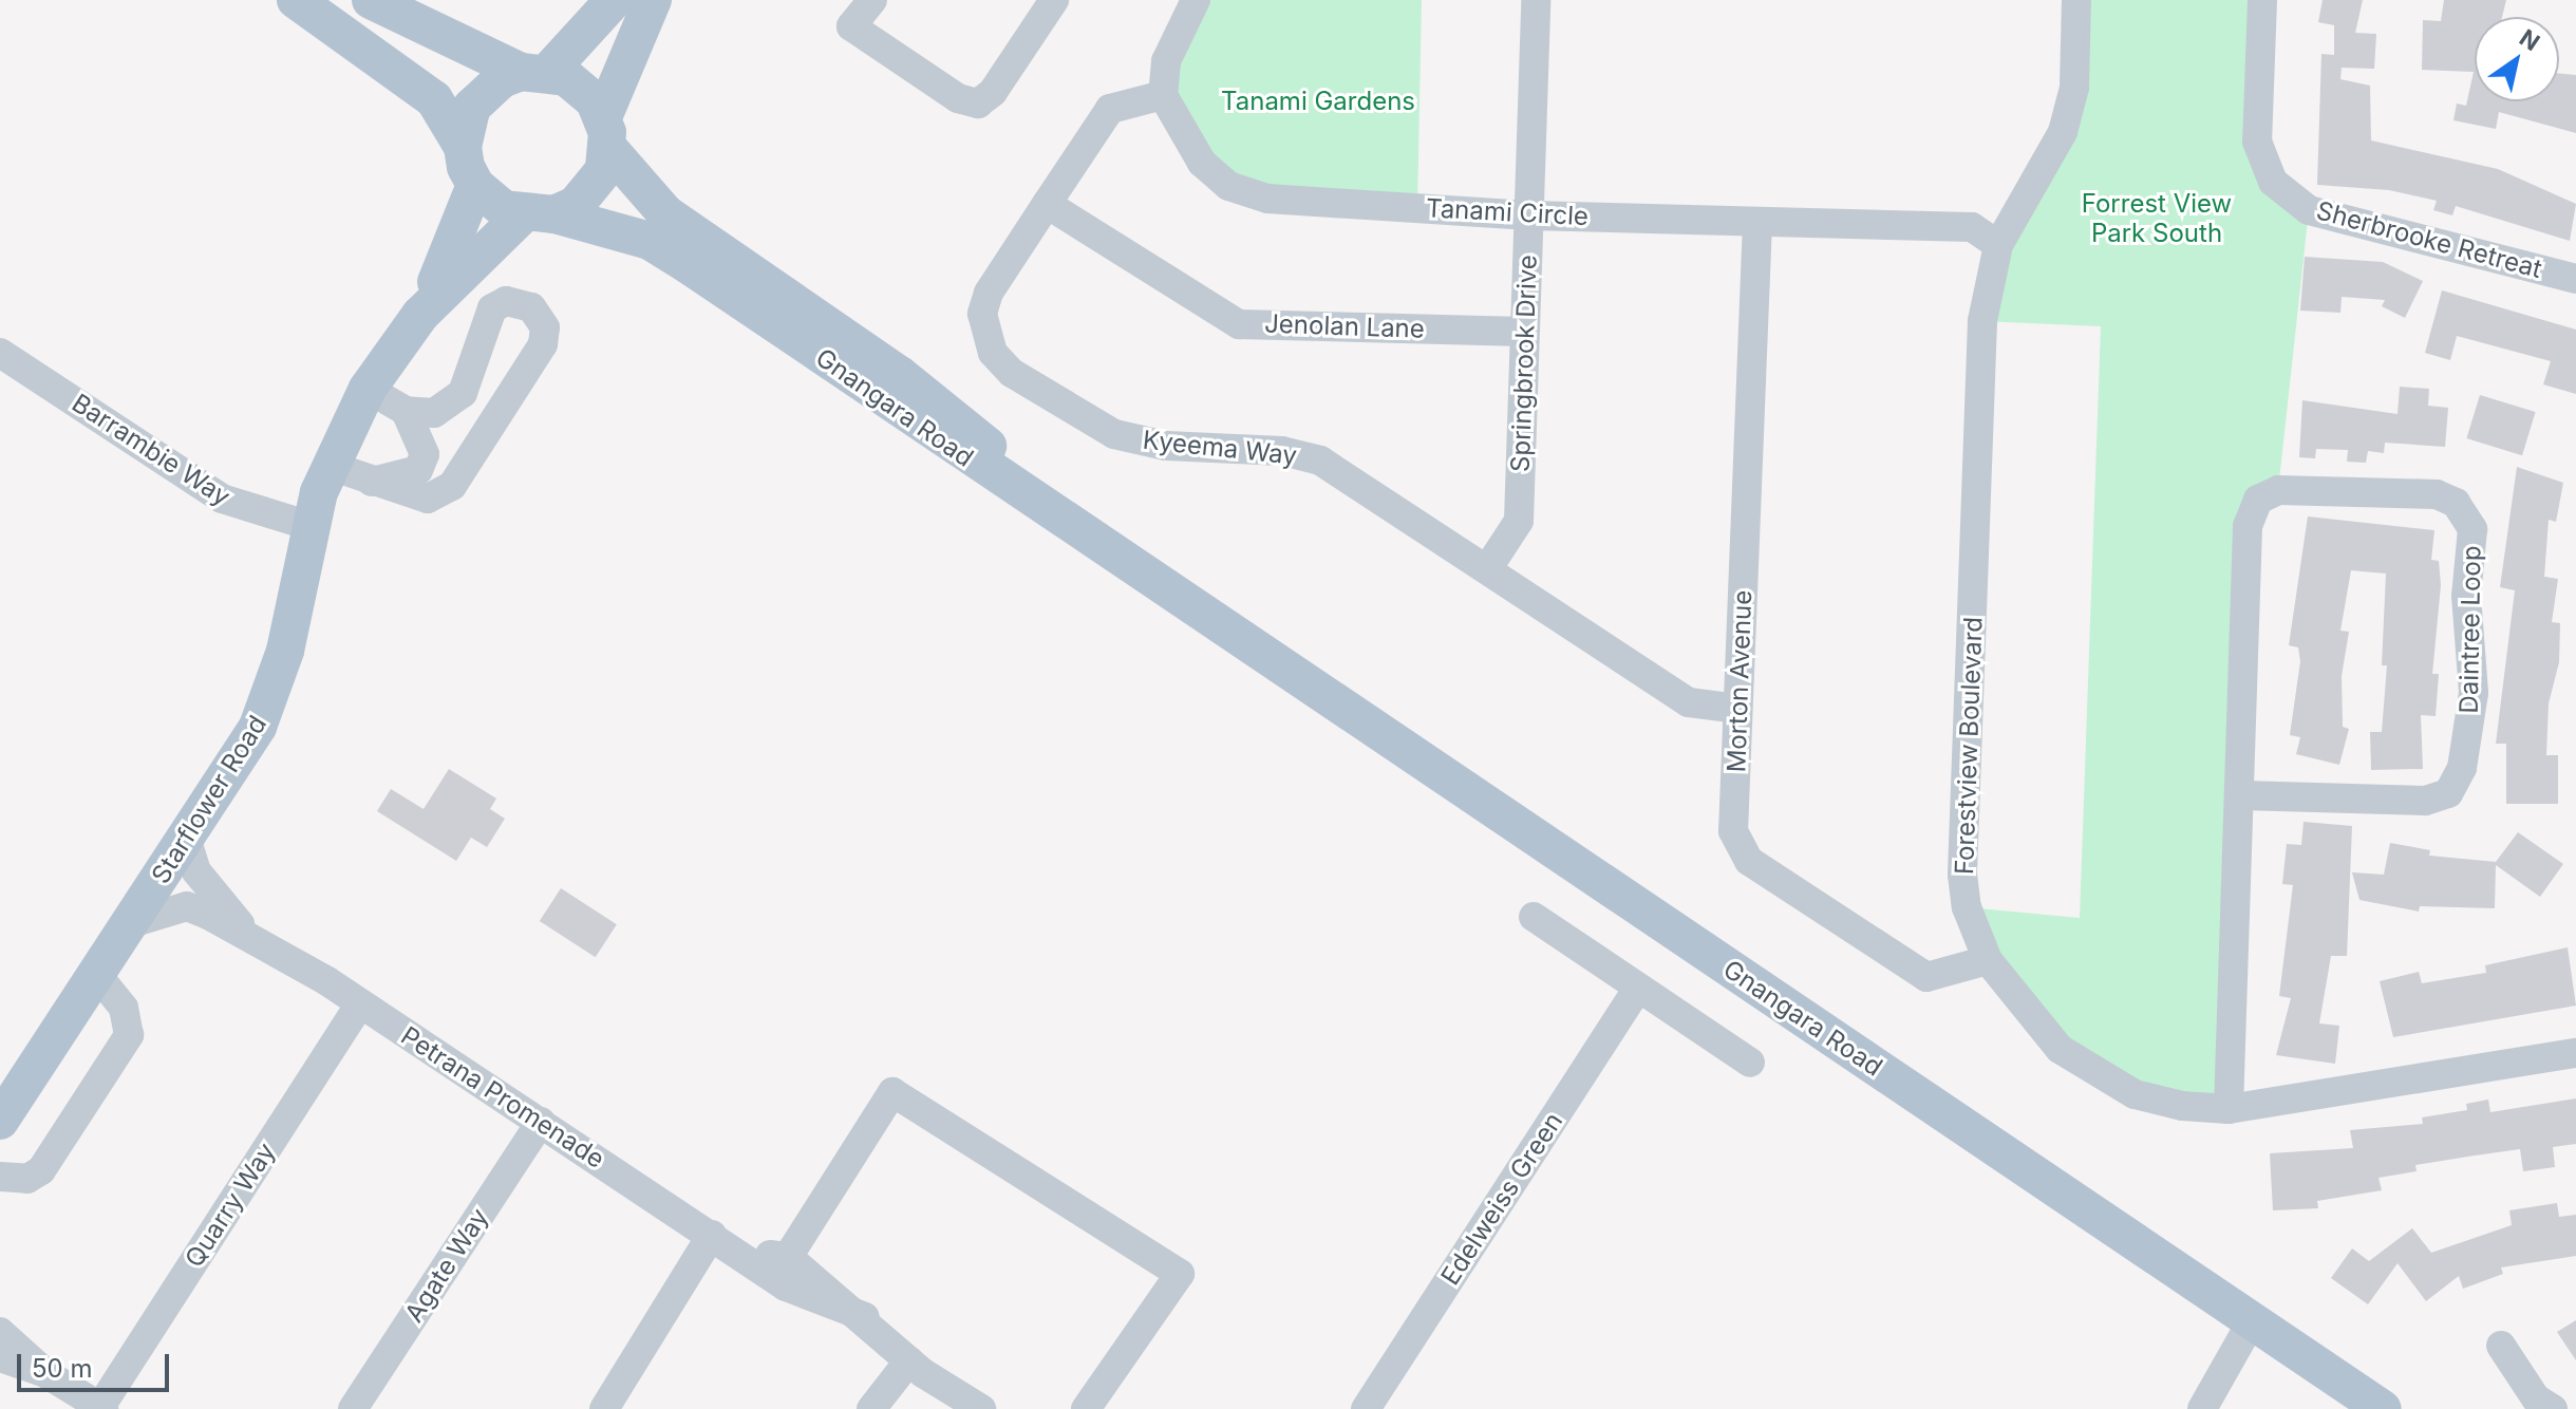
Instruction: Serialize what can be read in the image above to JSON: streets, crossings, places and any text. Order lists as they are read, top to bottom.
{
  "streets": {
    "main road": ["Gnangara Road", "Starflower Road"],
    "street": [
      "Tanami Circle",
      "Sherbrooke Retreat",
      "Jenolan Lane",
      "Springbrook Drive",
      "Kyeema Way",
      "Barrambie Way",
      "Daintree Loop",
      "Morton Avenue",
      "Forestview Boulevard",
      "Petrana Promenade",
      "Edelweiss Green",
      "Quarry Way",
      "Agate Way"
    ]
  },
  "crossings": [
    ["Tanami Circle", "Springbrook Drive"],
    ["Tanami Circle", "Kyeema Way"],
    ["Tanami Circle", "Morton Avenue"],
    ["Tanami Circle", "Forestview Boulevard"],
    ["Jenolan Lane", "Springbrook Drive"],
    ["Jenolan Lane", "Kyeema Way"],
    ["Springbrook Drive", "Kyeema Way"],
    ["Gnangara Road", "Starflower Road"],
    ["Kyeema Way", "Morton Avenue"],
    ["Barrambie Way", "Starflower Road"],
    ["Daintree Loop", "Forestview Boulevard"],
    ["Morton Avenue", "Forestview Boulevard"],
    ["Starflower Road", "Petrana Promenade"],
    ["Petrana Promenade", "Quarry Way"],
    ["Petrana Promenade", "Agate Way"]
  ],
  "parks": ["Tanami Gardens", "Forrest View Park South"],
  "scale_bar": "50 m",
  "north": "top right"
}
